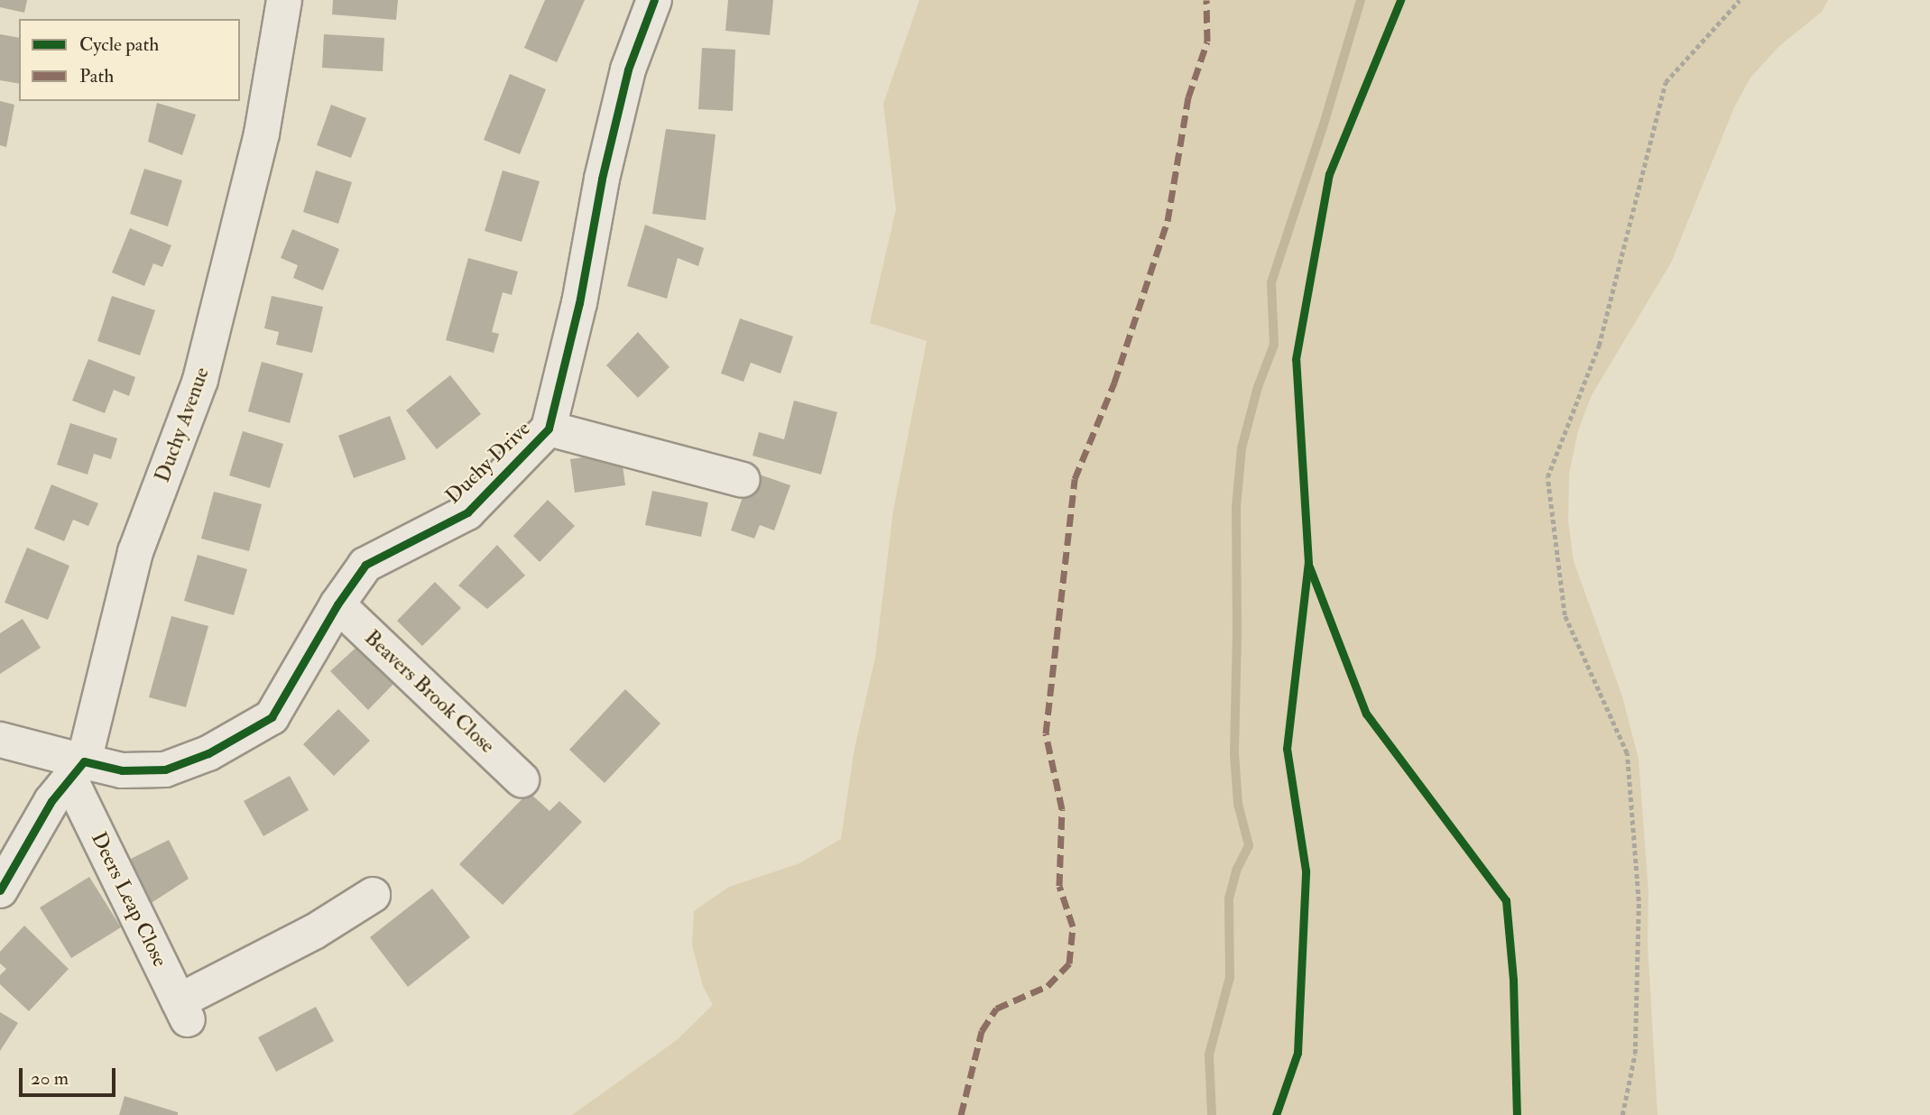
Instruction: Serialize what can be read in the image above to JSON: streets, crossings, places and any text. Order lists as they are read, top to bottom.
{
  "streets": {
    "street": [
      "Duchy Avenue",
      "Duchy Drive",
      "Beavers Brook Close",
      "Deers Leap Close"
    ]
  },
  "crossings": [
    ["Duchy Avenue", "Duchy Drive"],
    ["Duchy Avenue", "Deers Leap Close"],
    ["Duchy Drive", "Beavers Brook Close"],
    ["Duchy Drive", "Deers Leap Close"]
  ],
  "legend": ["Cycle path", "Path"],
  "scale_bar": "20 m"
}
